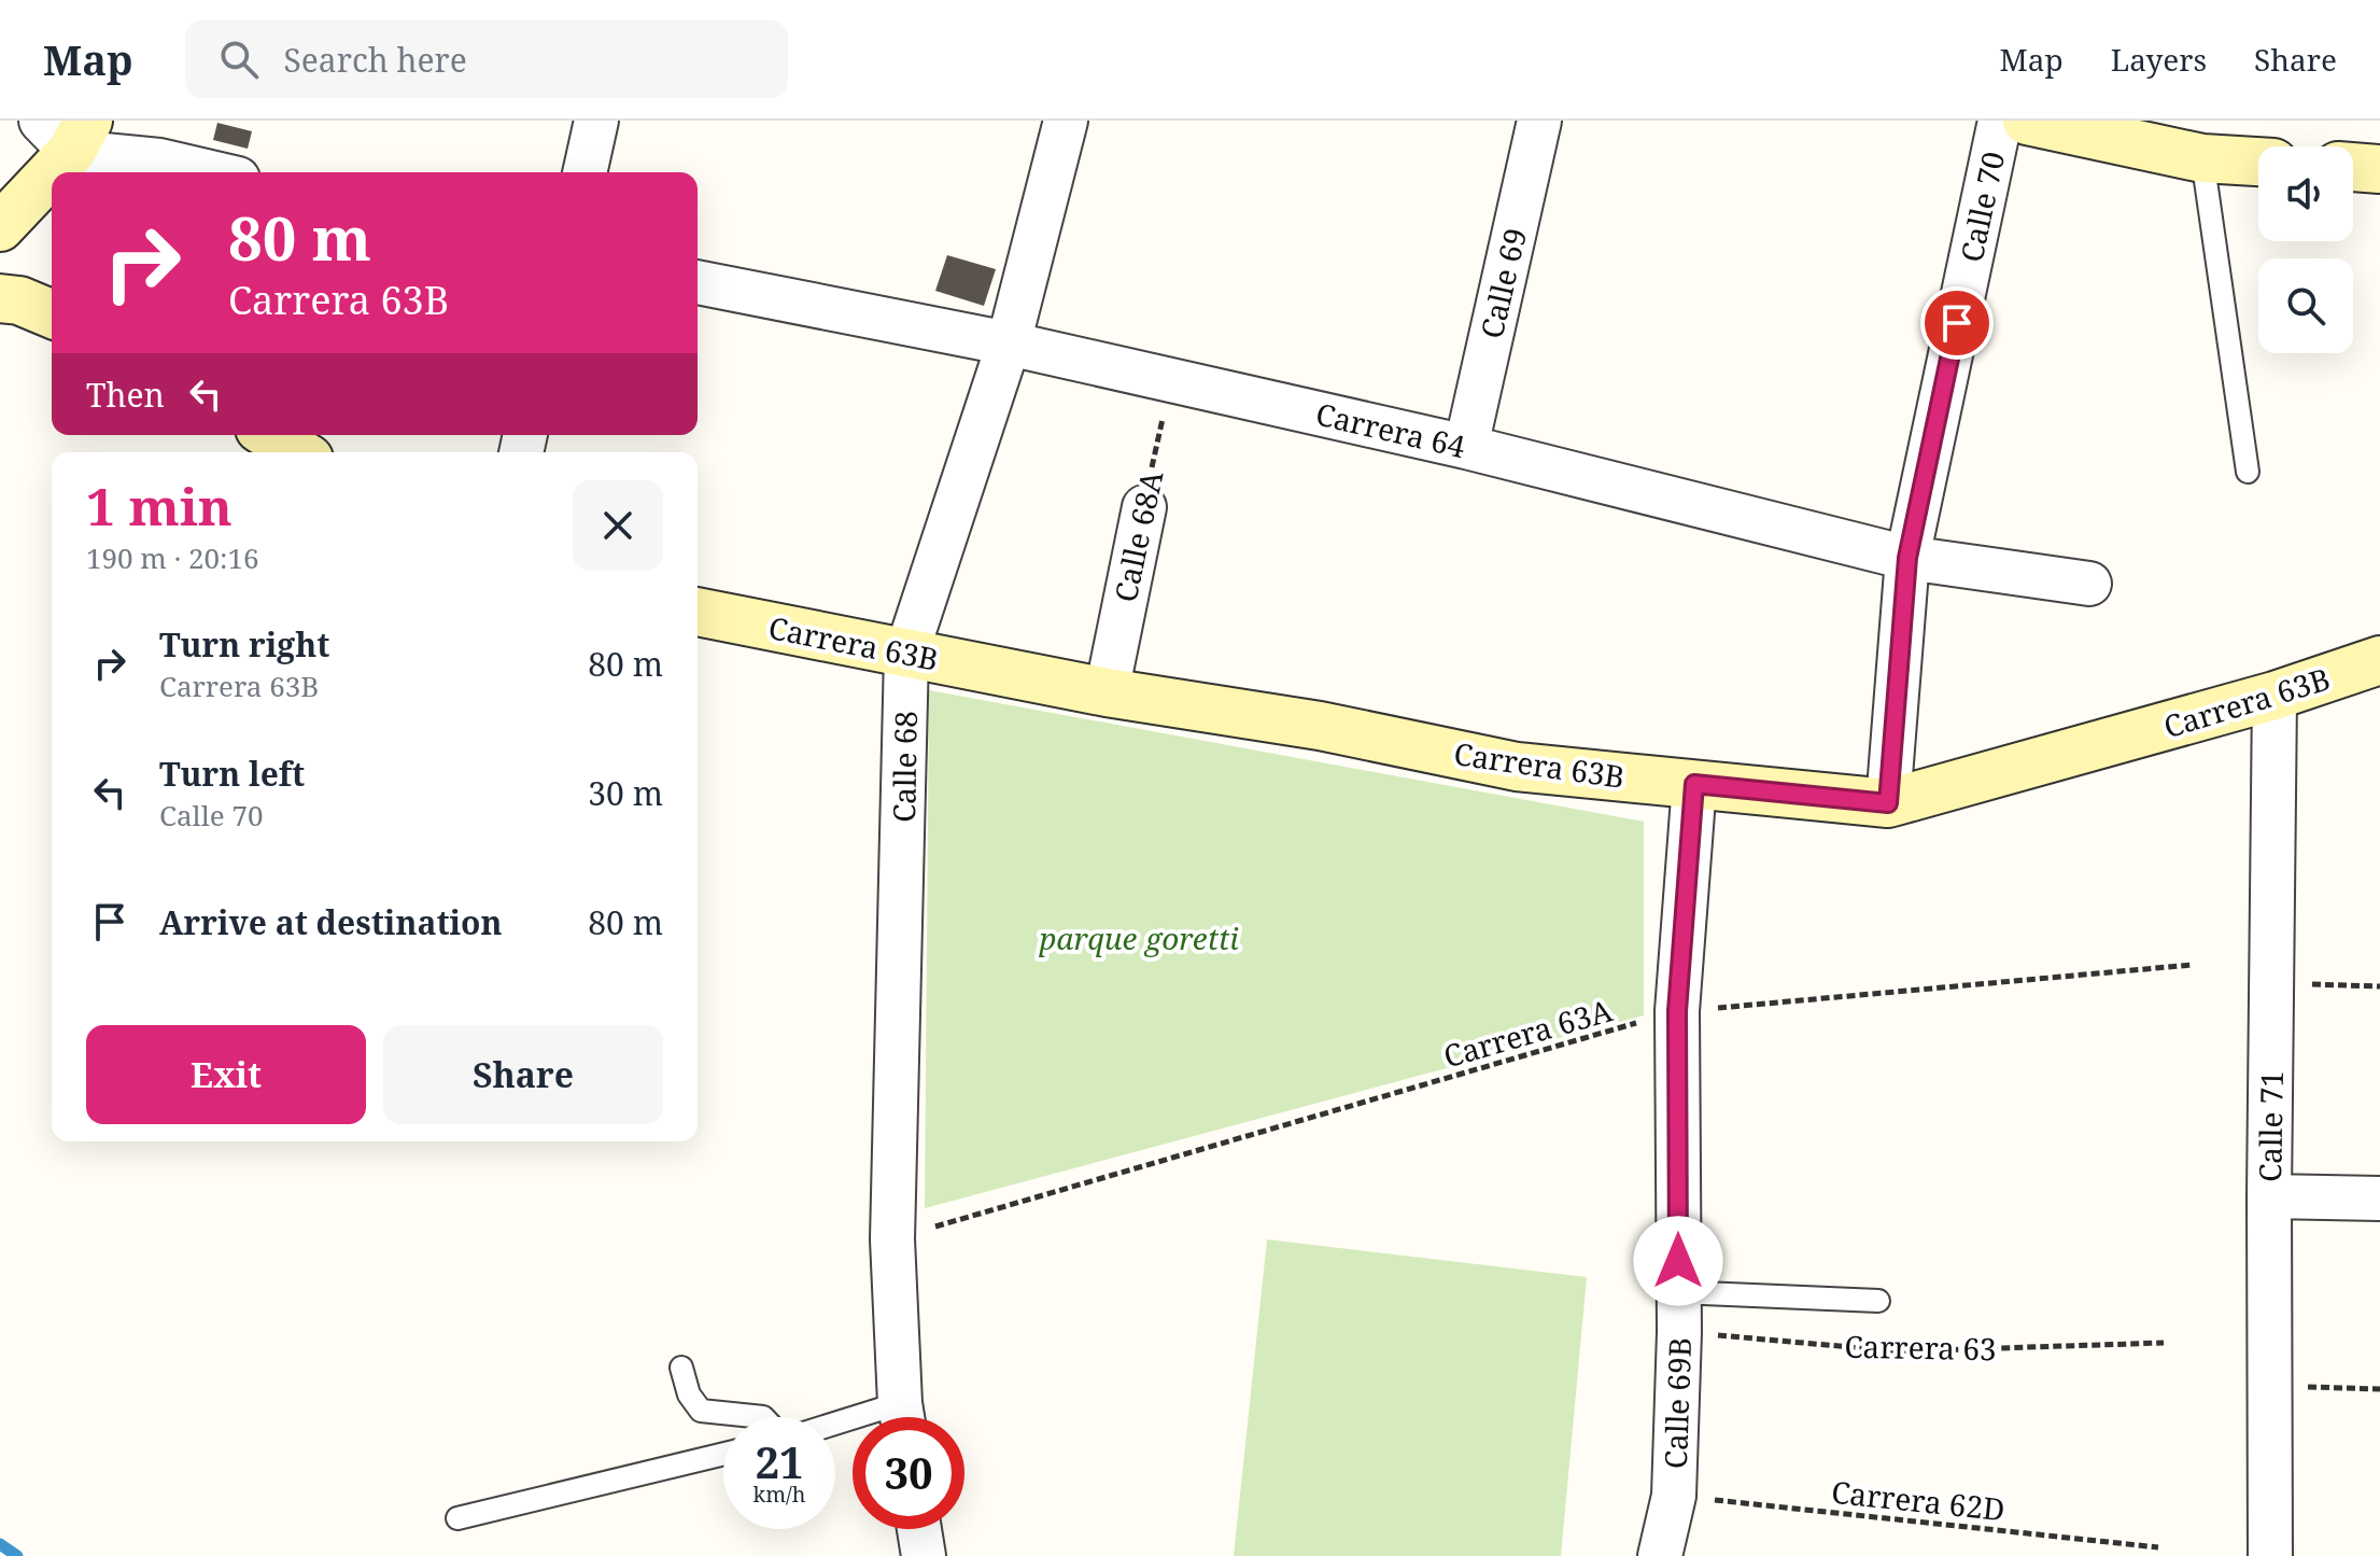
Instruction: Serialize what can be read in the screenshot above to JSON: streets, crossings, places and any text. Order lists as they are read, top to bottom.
{
  "streets": {
    "main road": ["Carrera 63B"],
    "street": [
      "Calle 70",
      "Calle 69",
      "Carrera 64",
      "Calle 68A",
      "Calle 68",
      "Calle 71",
      "Calle 69B"
    ],
    "path": ["Carrera 63A", "Carrera 63", "Carrera 62D"]
  },
  "crossings": [
    ["Calle 70", "Carrera 64"],
    ["Calle 70", "Carrera 63B"],
    ["Calle 69", "Carrera 64"],
    ["Carrera 64", "Calle 68A"],
    ["Carrera 64", "Calle 68"],
    ["Calle 68A", "Carrera 63B"],
    ["Carrera 63B", "Calle 68"],
    ["Carrera 63B", "Calle 71"],
    ["Carrera 63B", "Calle 69B"],
    ["Calle 68", "Carrera 63A"],
    ["Carrera 63A", "Calle 69B"],
    ["Carrera 63", "Calle 69B"],
    ["Calle 69B", "Carrera 62D"]
  ],
  "parks": ["parque goretti"],
  "page": {
    "header": "Map",
    "search": "Search here",
    "nav": ["Map", "Layers", "Share"],
    "turn": ["80 m", "Carrera 63B"],
    "then": "Then",
    "heading": ["1 min", "190 m · 20:16"],
    "list": [
      {
        "name": "Turn right",
        "note": "Carrera 63B",
        "value": "80 m"
      },
      {
        "name": "Turn left",
        "note": "Calle 70",
        "value": "30 m"
      },
      {
        "name": "Arrive at destination",
        "value": "80 m"
      }
    ],
    "buttons": ["Exit", "Share"],
    "speed": "21 km/h",
    "limit": "30"
  }
}
